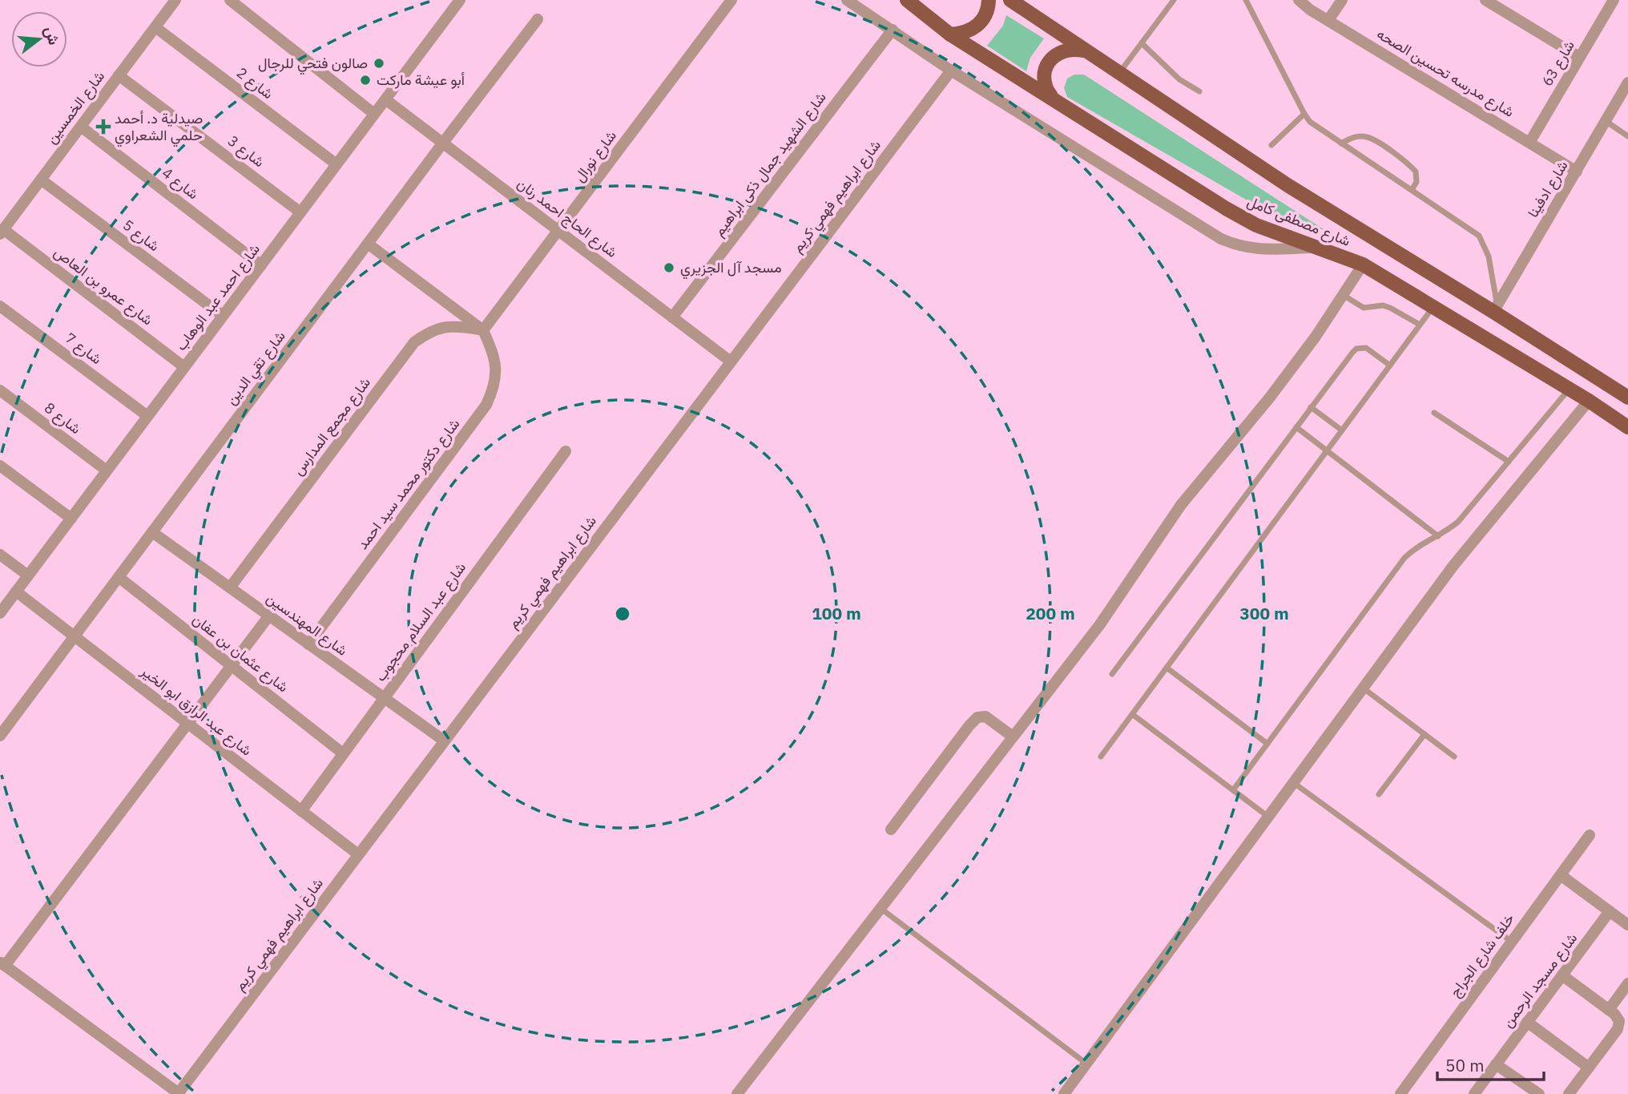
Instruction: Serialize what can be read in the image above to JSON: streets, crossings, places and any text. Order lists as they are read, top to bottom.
{
  "streets": {
    "main road": ["شارع مصطفى كامل"],
    "street": [
      "شارع 63",
      "شارع مدرسه تحسين الصحه",
      "شارع 2",
      "شارع الخمسين",
      "شارع 3",
      "شارع نورال",
      "شارع الشهيد جمال ذكى ابراهيم",
      "شارع 4",
      "شارع ادفينا",
      "شارع ابراهيم فهمي كريم",
      "شارع الحاج احمد رنان",
      "شارع 5",
      "شارع عمرو بن العاص",
      "شارع احمد عبد الوهاب",
      "شارع 7",
      "شارع تقي الدين",
      "شارع 8",
      "شارع مجمع المدارس",
      "شارع دكتور محمد سيد احمد",
      "شارع عبد السلام محجوب",
      "شارع المهندسين",
      "شارع عثمان بن عفان",
      "شارع عبد الرازق ابو الخير",
      "خلف شارع الجراج",
      "شارع مسجد الرحمن"
    ]
  },
  "crossings": [
    ["شارع 63", "شارع مدرسه تحسين الصحه"],
    ["شارع مدرسه تحسين الصحه", "شارع ادفينا"],
    ["شارع 2", "شارع الخمسين"],
    ["شارع 2", "شارع احمد عبد الوهاب"],
    ["شارع الخمسين", "شارع 3"],
    ["شارع الخمسين", "شارع 4"],
    ["شارع الخمسين", "شارع 5"],
    ["شارع الخمسين", "شارع عمرو بن العاص"],
    ["شارع 3", "شارع احمد عبد الوهاب"],
    ["شارع نورال", "شارع الحاج احمد رنان"],
    ["شارع نورال", "شارع مجمع المدارس"],
    ["شارع نورال", "شارع دكتور محمد سيد احمد"],
    ["شارع الشهيد جمال ذكى ابراهيم", "شارع الحاج احمد رنان"],
    ["شارع 4", "شارع احمد عبد الوهاب"],
    ["شارع ادفينا", "شارع مصطفى كامل"],
    ["شارع ابراهيم فهمي كريم", "شارع الحاج احمد رنان"],
    ["شارع ابراهيم فهمي كريم", "شارع المهندسين"],
    ["شارع ابراهيم فهمي كريم", "شارع عبد الرازق ابو الخير"],
    ["شارع الحاج احمد رنان", "شارع احمد عبد الوهاب"],
    ["شارع الحاج احمد رنان", "شارع تقي الدين"],
    ["شارع 5", "شارع احمد عبد الوهاب"],
    ["شارع عمرو بن العاص", "شارع احمد عبد الوهاب"],
    ["شارع احمد عبد الوهاب", "شارع 7"],
    ["شارع احمد عبد الوهاب", "شارع 8"],
    ["شارع احمد عبد الوهاب", "شارع عبد الرازق ابو الخير"],
    ["شارع تقي الدين", "شارع المهندسين"],
    ["شارع تقي الدين", "شارع عثمان بن عفان"],
    ["شارع تقي الدين", "شارع عبد الرازق ابو الخير"],
    ["شارع مجمع المدارس", "شارع دكتور محمد سيد احمد"],
    ["شارع مجمع المدارس", "شارع المهندسين"],
    ["شارع دكتور محمد سيد احمد", "شارع المهندسين"],
    ["شارع عبد السلام محجوب", "شارع المهندسين"],
    ["شارع عبد السلام محجوب", "شارع عثمان بن عفان"],
    ["شارع عبد السلام محجوب", "شارع عبد الرازق ابو الخير"]
  ],
  "places": {
    "other": ["صالون فتحي للرجال", "أبو عيشة ماركت", "مسجد آل الجزيري"],
    "health": ["صيدلية د. أحمد حلمي الشعراوي"]
  },
  "scale_bar": "50 m",
  "north": "right",
  "rings": ["100 m", "200 m", "300 m"]
}
